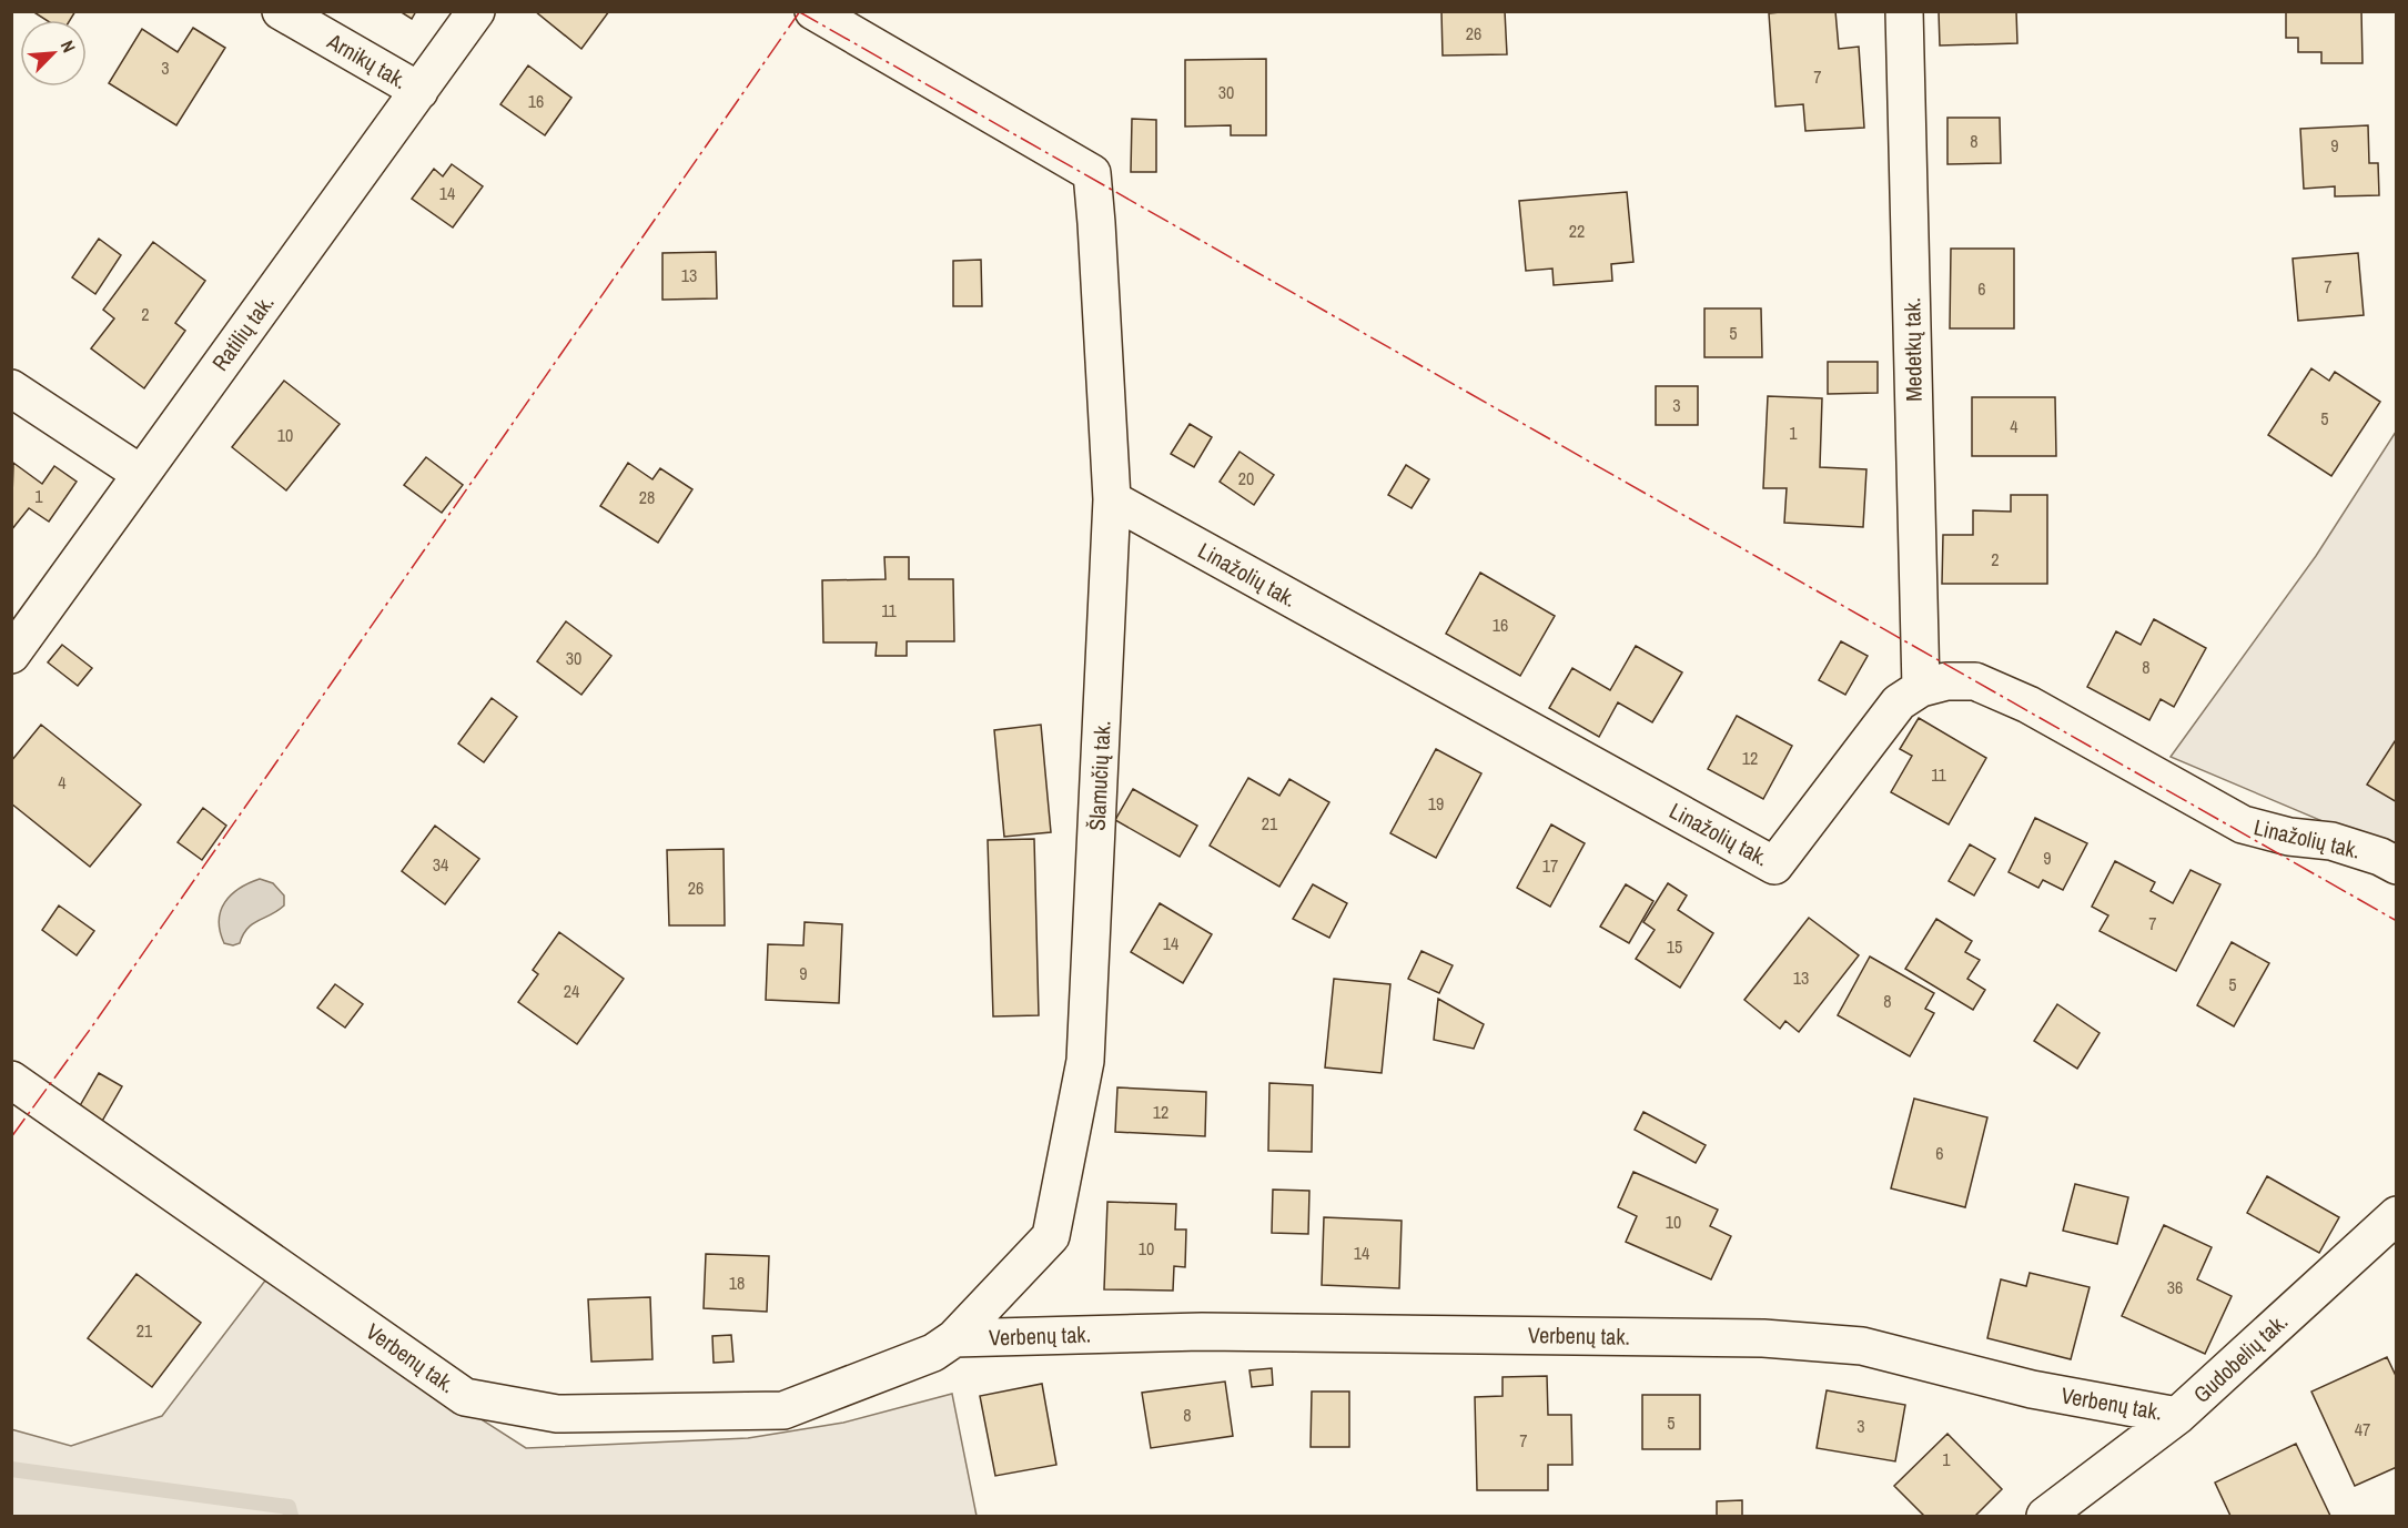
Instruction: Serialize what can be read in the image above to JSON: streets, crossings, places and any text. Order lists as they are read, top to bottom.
{
  "streets": {
    "street": [
      "Arnikų tak.",
      "Ratilių tak.",
      "Medetkų tak.",
      "Linažolių tak.",
      "Šlamučių tak.",
      "Verbenų tak.",
      "Gudobelių tak."
    ]
  },
  "crossings": [
    ["Arnikų tak.", "Ratilių tak."],
    ["Medetkų tak.", "Linažolių tak."],
    ["Linažolių tak.", "Šlamučių tak."],
    ["Šlamučių tak.", "Verbenų tak."],
    ["Verbenų tak.", "Gudobelių tak."]
  ],
  "house_numbers": [
    "26",
    "3",
    "7",
    "30",
    "16",
    "8",
    "9",
    "14",
    "22",
    "13",
    "7",
    "6",
    "2",
    "5",
    "3",
    "5",
    "4",
    "1",
    "10",
    "20",
    "1",
    "28",
    "2",
    "11",
    "16",
    "30",
    "8",
    "12",
    "11",
    "4",
    "19",
    "21",
    "9",
    "34",
    "17",
    "26",
    "7",
    "14",
    "15",
    "9",
    "13",
    "5",
    "24",
    "8",
    "12",
    "6",
    "10",
    "10",
    "14",
    "18",
    "36",
    "21",
    "8",
    "5",
    "3",
    "47",
    "7",
    "1"
  ],
  "north": "top right"
}
